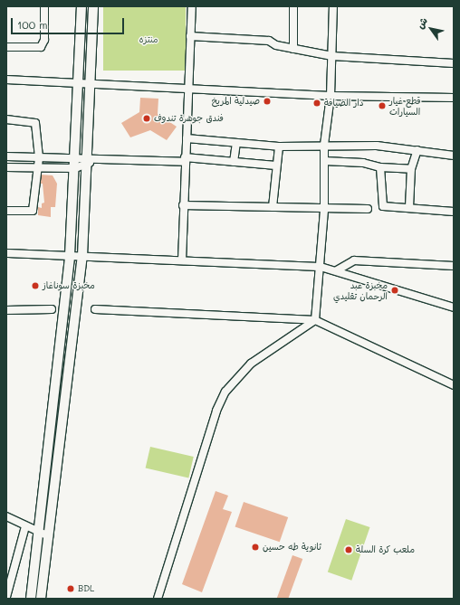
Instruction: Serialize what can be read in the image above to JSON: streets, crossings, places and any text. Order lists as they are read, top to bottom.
{
  "parks": ["منتزه"],
  "places": [
    "صيدلية المريخ",
    "دار الضيافة",
    "قطع غيار السيارات",
    "فندق جوهرة تندوف",
    "مخبزة سوناغاز",
    "مخبزة عبد الرحمان تقليدي",
    "ثانوية طه حسين",
    "ملعب كرة السلة",
    "BDL"
  ],
  "scale_bar": "100 m",
  "north": "top left"
}
